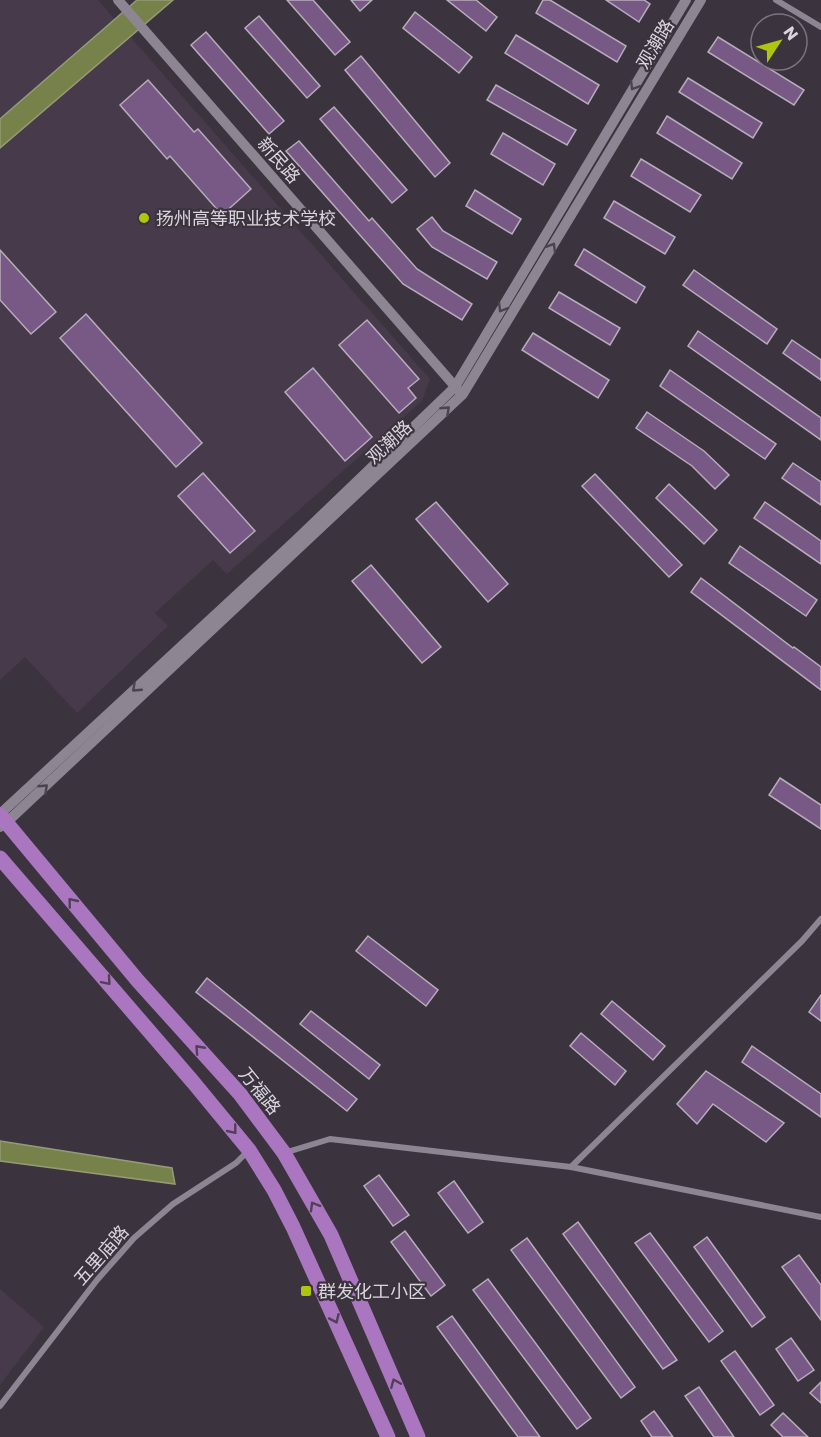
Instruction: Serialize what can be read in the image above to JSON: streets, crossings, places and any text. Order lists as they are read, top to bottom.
{
  "streets": {
    "main road": ["万福路"],
    "street": ["观潮路", "新民路", "五里庙路"]
  },
  "crossings": [
    ["观潮路", "新民路"],
    ["观潮路", "万福路"]
  ],
  "places": {
    "other": ["扬州高等职业技术学校"],
    "transit": ["群发化工小区"]
  },
  "north": "top right"
}
